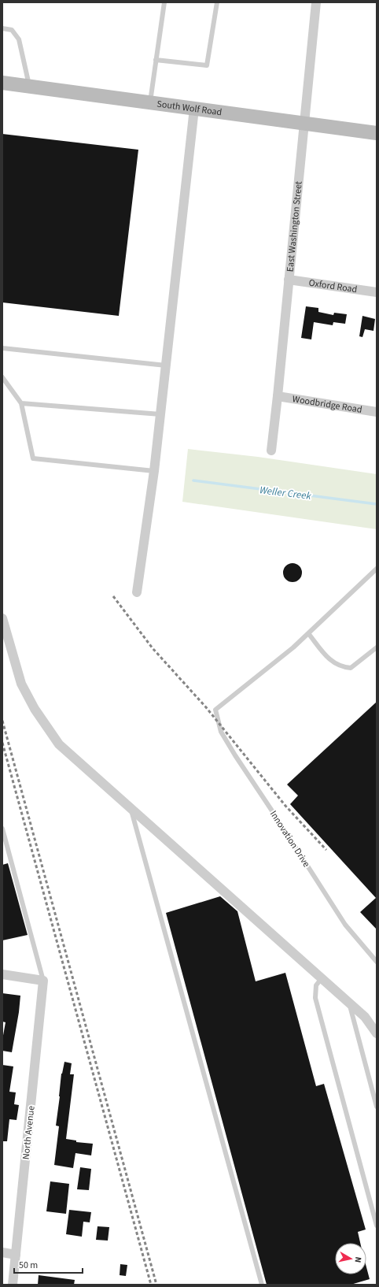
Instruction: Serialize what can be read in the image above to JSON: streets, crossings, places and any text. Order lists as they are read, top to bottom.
{
  "streets": {
    "main road": ["South Wolf Road"],
    "street": [
      "East Washington Street",
      "Oxford Road",
      "Woodbridge Road",
      "North Avenue"
    ],
    "lane": ["Innovation Drive"]
  },
  "crossings": [
    ["South Wolf Road", "East Washington Street"],
    ["East Washington Street", "Oxford Road"],
    ["East Washington Street", "Woodbridge Road"]
  ],
  "water": ["Weller Creek"],
  "scale_bar": "50 m",
  "north": "right"
}
